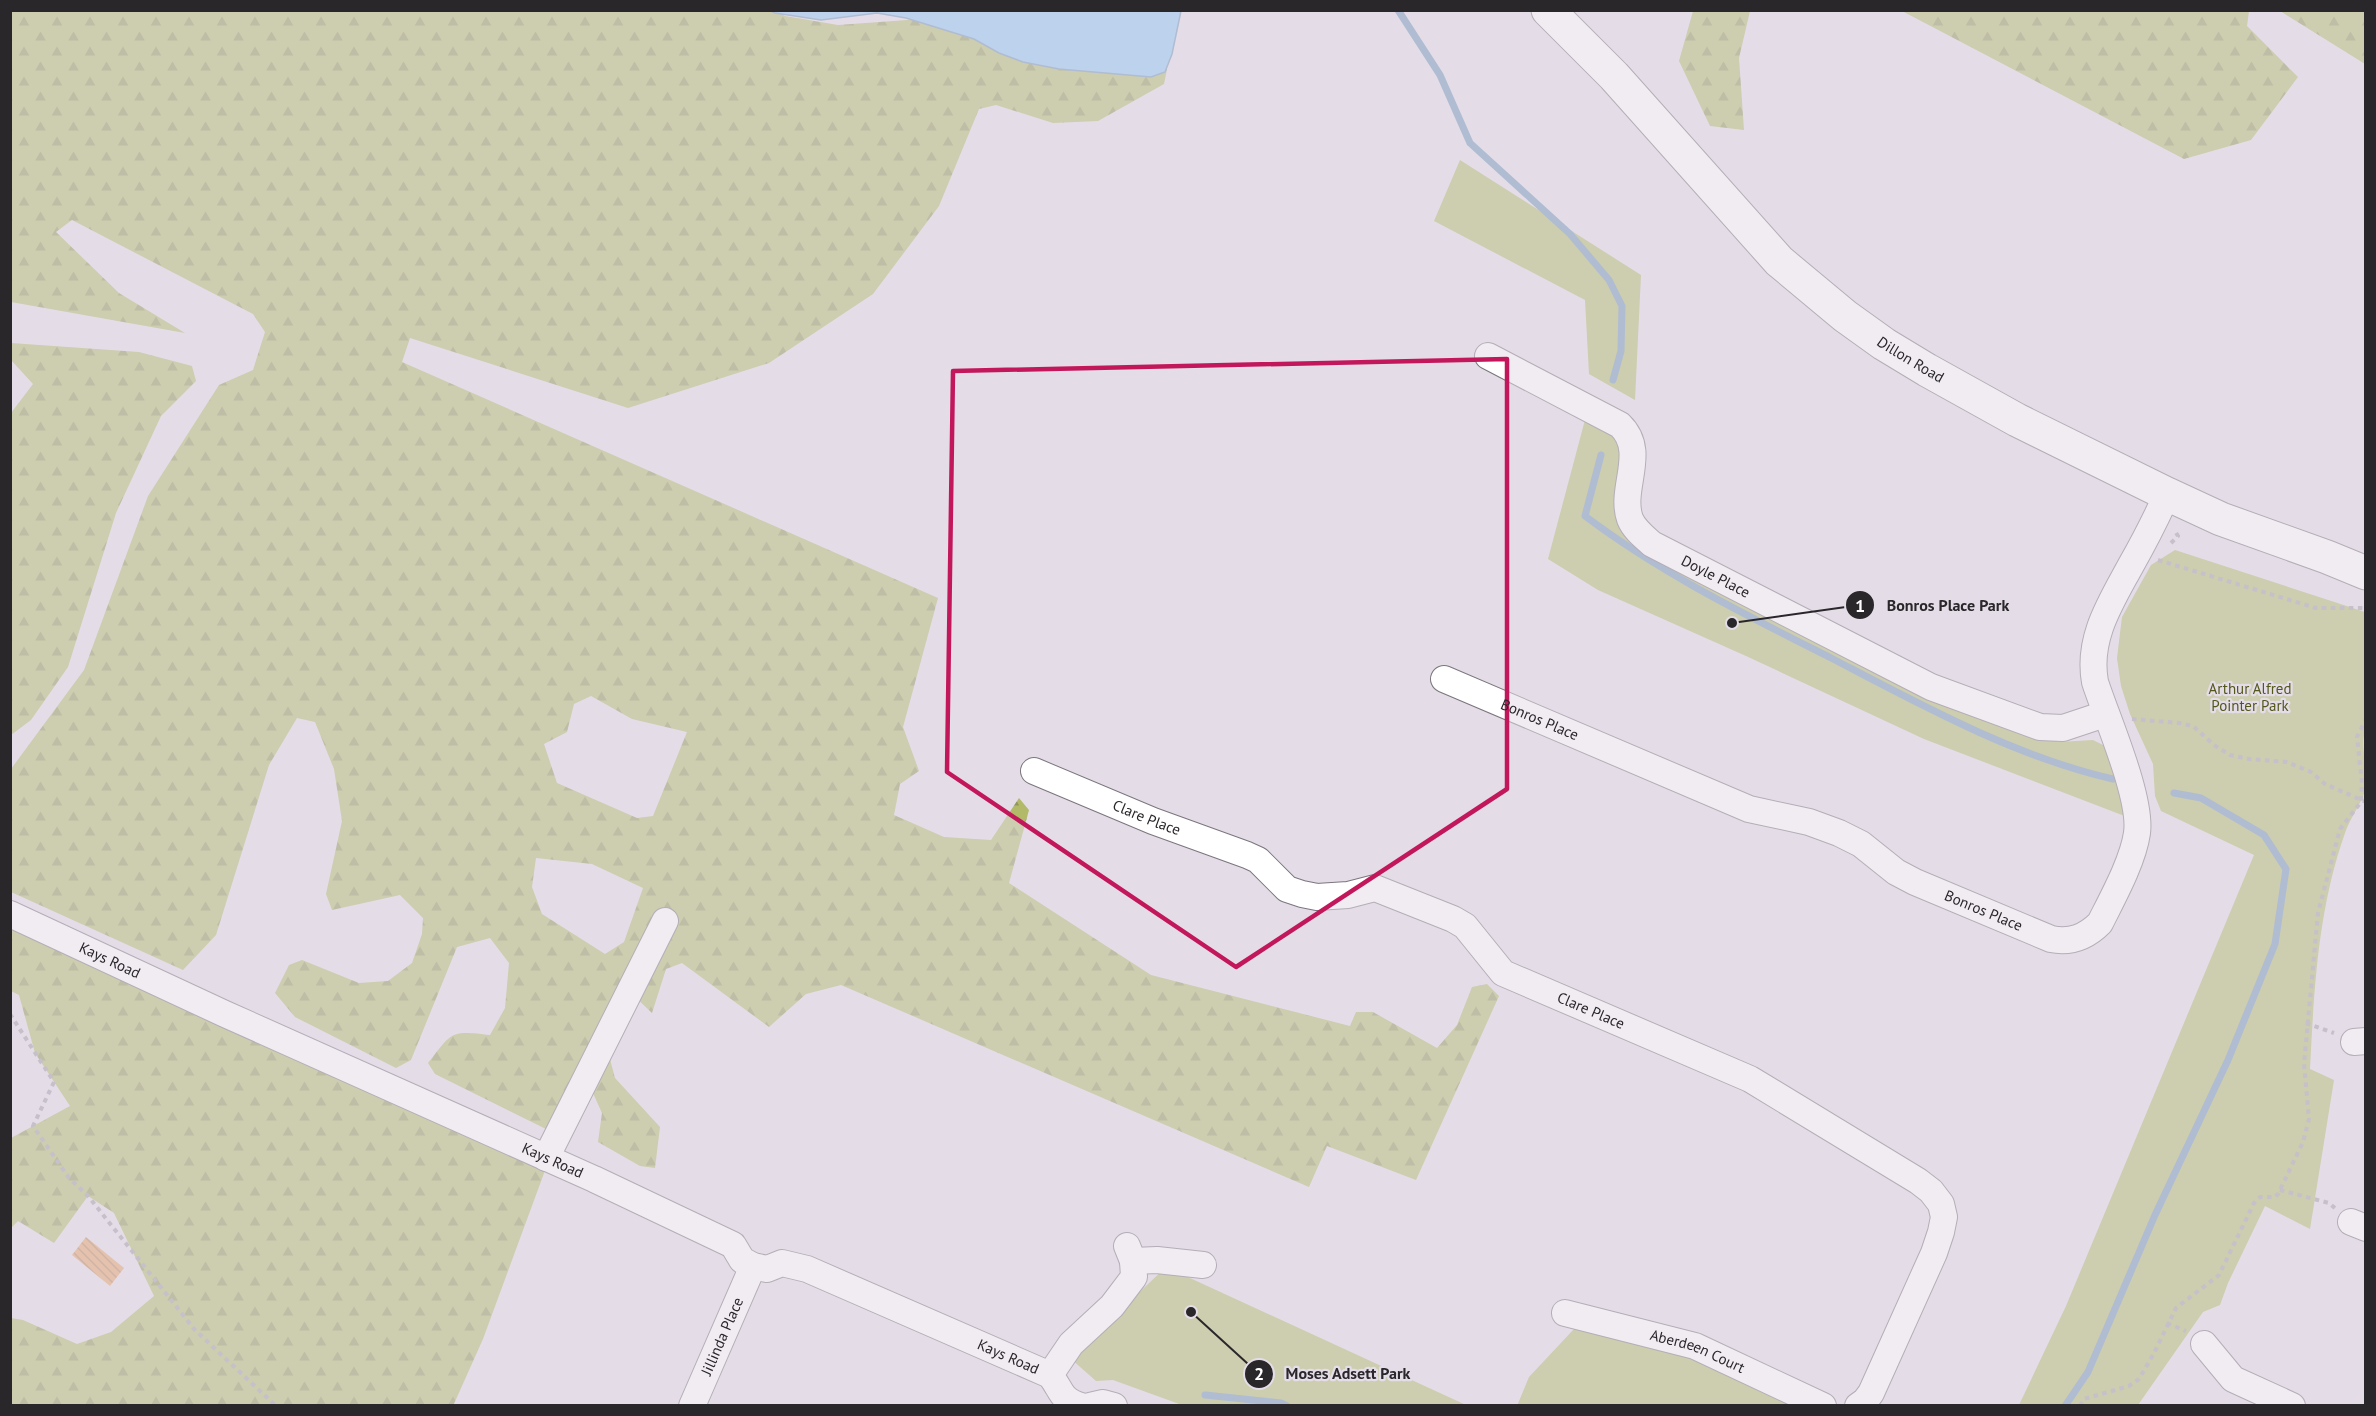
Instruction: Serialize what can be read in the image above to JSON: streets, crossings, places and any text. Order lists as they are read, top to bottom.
{
  "streets": {
    "main road": ["Dillon Road"],
    "street": [
      "Doyle Place",
      "Bonros Place",
      "Clare Place",
      "Kays Road",
      "Jillinda Place",
      "Aberdeen Court"
    ]
  },
  "crossings": [
    ["Dillon Road", "Bonros Place"],
    ["Doyle Place", "Bonros Place"],
    ["Kays Road", "Jillinda Place"]
  ],
  "parks": ["Arthur Alfred Pointer Park"],
  "places": ["Bonros Place Park", "Moses Adsett Park"]
}
